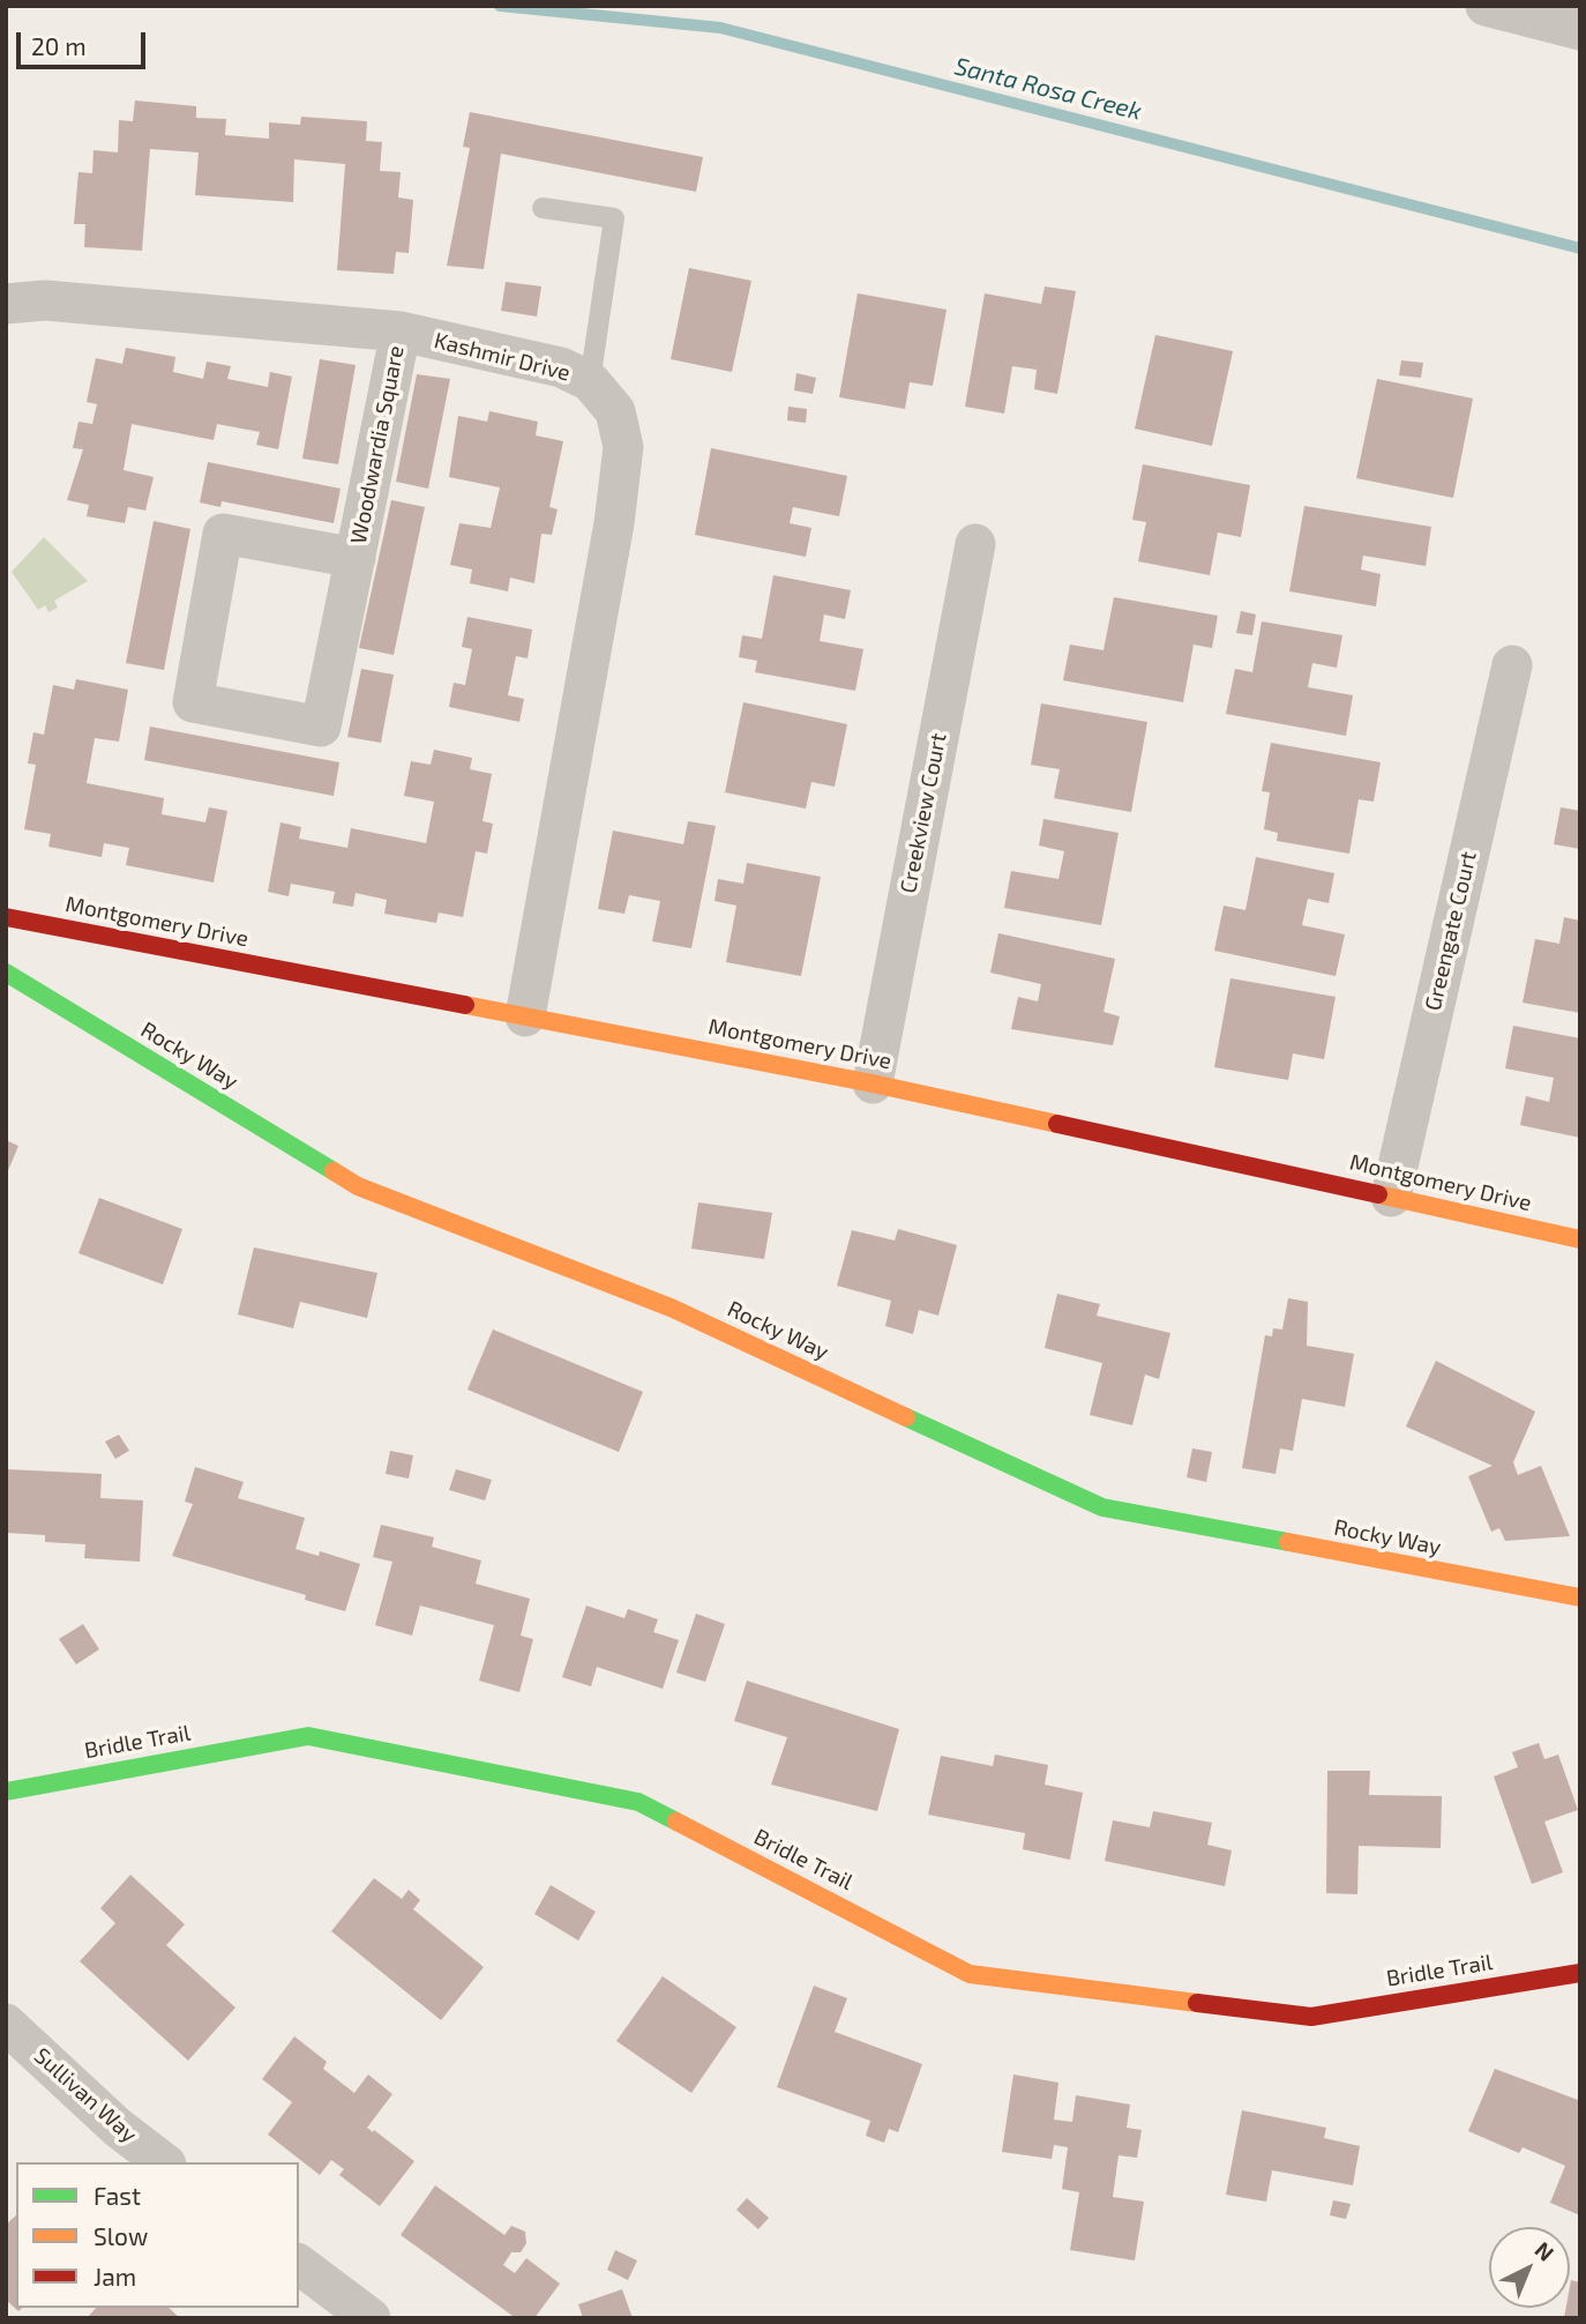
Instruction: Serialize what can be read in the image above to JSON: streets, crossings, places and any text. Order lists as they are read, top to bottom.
{
  "streets": {
    "street": [
      "Kashmir Drive",
      "Woodwardia Square",
      "Creekview Court",
      "Montgomery Drive",
      "Greengate Court",
      "Rocky Way",
      "Bridle Trail",
      "Sullivan Way"
    ]
  },
  "crossings": [
    ["Kashmir Drive", "Woodwardia Square"],
    ["Kashmir Drive", "Montgomery Drive"],
    ["Creekview Court", "Montgomery Drive"],
    ["Montgomery Drive", "Greengate Court"]
  ],
  "water": ["Santa Rosa Creek"],
  "legend": ["Fast", "Slow", "Jam"],
  "scale_bar": "20 m",
  "north": "top right"
}
